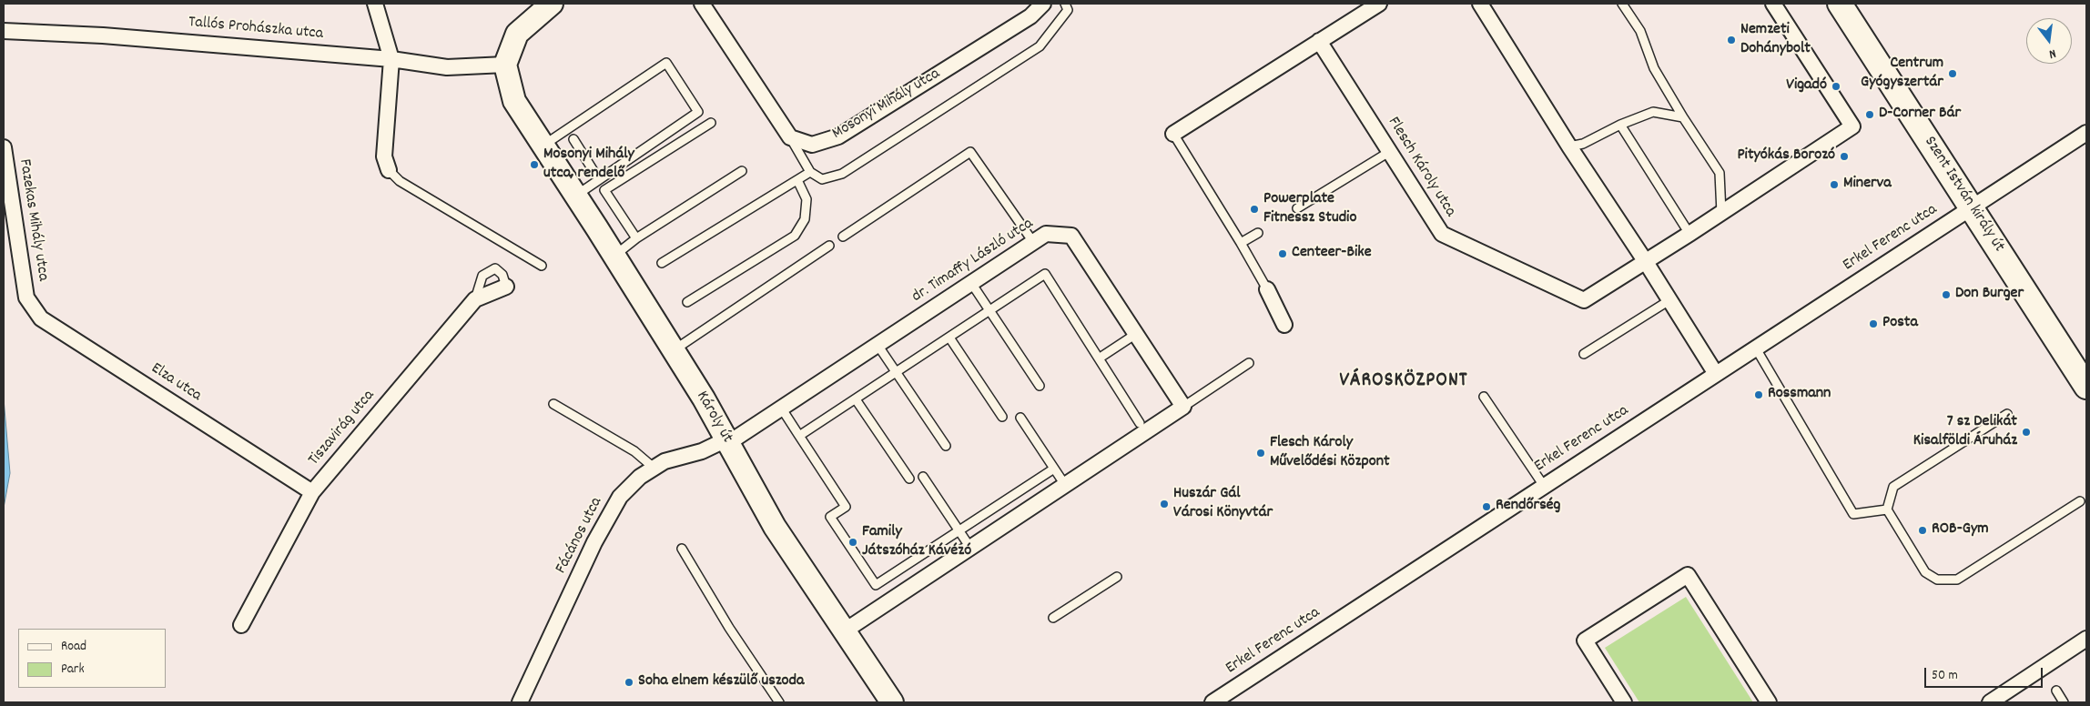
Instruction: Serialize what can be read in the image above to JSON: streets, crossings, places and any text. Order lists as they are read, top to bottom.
{
  "streets": {
    "main road": ["Szent István király út"],
    "street": [
      "Tallós Prohászka utca",
      "Mosonyi Mihály utca",
      "Flesch Károly utca",
      "Fazekas Mihály utca",
      "Erkel Ferenc utca",
      "dr. Timaffy László utca",
      "Elza utca",
      "Károly út",
      "Tiszavirág utca",
      "Fácános utca"
    ]
  },
  "crossings": [
    ["Szent István király út", "Erkel Ferenc utca"],
    ["Fazekas Mihály utca", "Elza utca"],
    ["dr. Timaffy László utca", "Károly út"],
    ["dr. Timaffy László utca", "Fácános utca"],
    ["Elza utca", "Tiszavirág utca"],
    ["Károly út", "Fácános utca"]
  ],
  "districts": ["VÁROSKÖZPONT"],
  "places": [
    "Nemzeti Dohánybolt",
    "Centrum Gyógyszertár",
    "Vigadó",
    "D-Corner Bár",
    "Pityókás Borozó",
    "Mosonyi Mihály utca, rendelő",
    "Minerva",
    "Powerplate Fitnessz Studio",
    "Centeer-Bike",
    "Don Burger",
    "Posta",
    "Rossmann",
    "7 sz Delikát Kisalföldi Áruház",
    "Flesch Károly Művelődési Központ",
    "Huszár Gál Városi Könyvtár",
    "Rendőrség",
    "ROB-Gym",
    "Family Játszóház Kávézó",
    "Soha elnem készülő uszoda"
  ],
  "legend": ["Road", "Park"],
  "scale_bar": "50 m",
  "north": "bottom"
}
